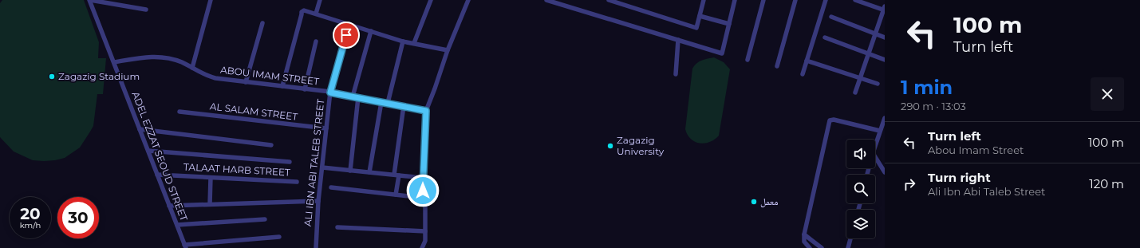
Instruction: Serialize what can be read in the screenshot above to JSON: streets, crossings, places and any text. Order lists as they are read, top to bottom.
{
  "streets": {
    "street": [
      "ABOU IMAM STREET",
      "AL SALAM STREET",
      "ADEL EZZAT SEOUD STREET",
      "ALI IBN ABI TALEB STREET",
      "TALAAT HARB STREET"
    ]
  },
  "crossings": [
    ["ABOU IMAM STREET", "ADEL EZZAT SEOUD STREET"],
    ["ABOU IMAM STREET", "ALI IBN ABI TALEB STREET"],
    ["AL SALAM STREET", "ALI IBN ABI TALEB STREET"],
    ["ADEL EZZAT SEOUD STREET", "TALAAT HARB STREET"]
  ],
  "places": ["Zagazig Stadium", "Zagazig University", "معمل"],
  "page": {
    "turn": ["100 m", "Turn left"],
    "heading": ["1 min", "290 m · 13:03"],
    "list": [
      {
        "name": "Turn left",
        "note": "Abou Imam Street",
        "value": "100 m"
      },
      {
        "name": "Turn right",
        "note": "Ali Ibn Abi Taleb Street",
        "value": "120 m"
      }
    ],
    "speed": "20 km/h",
    "limit": "30"
  }
}
